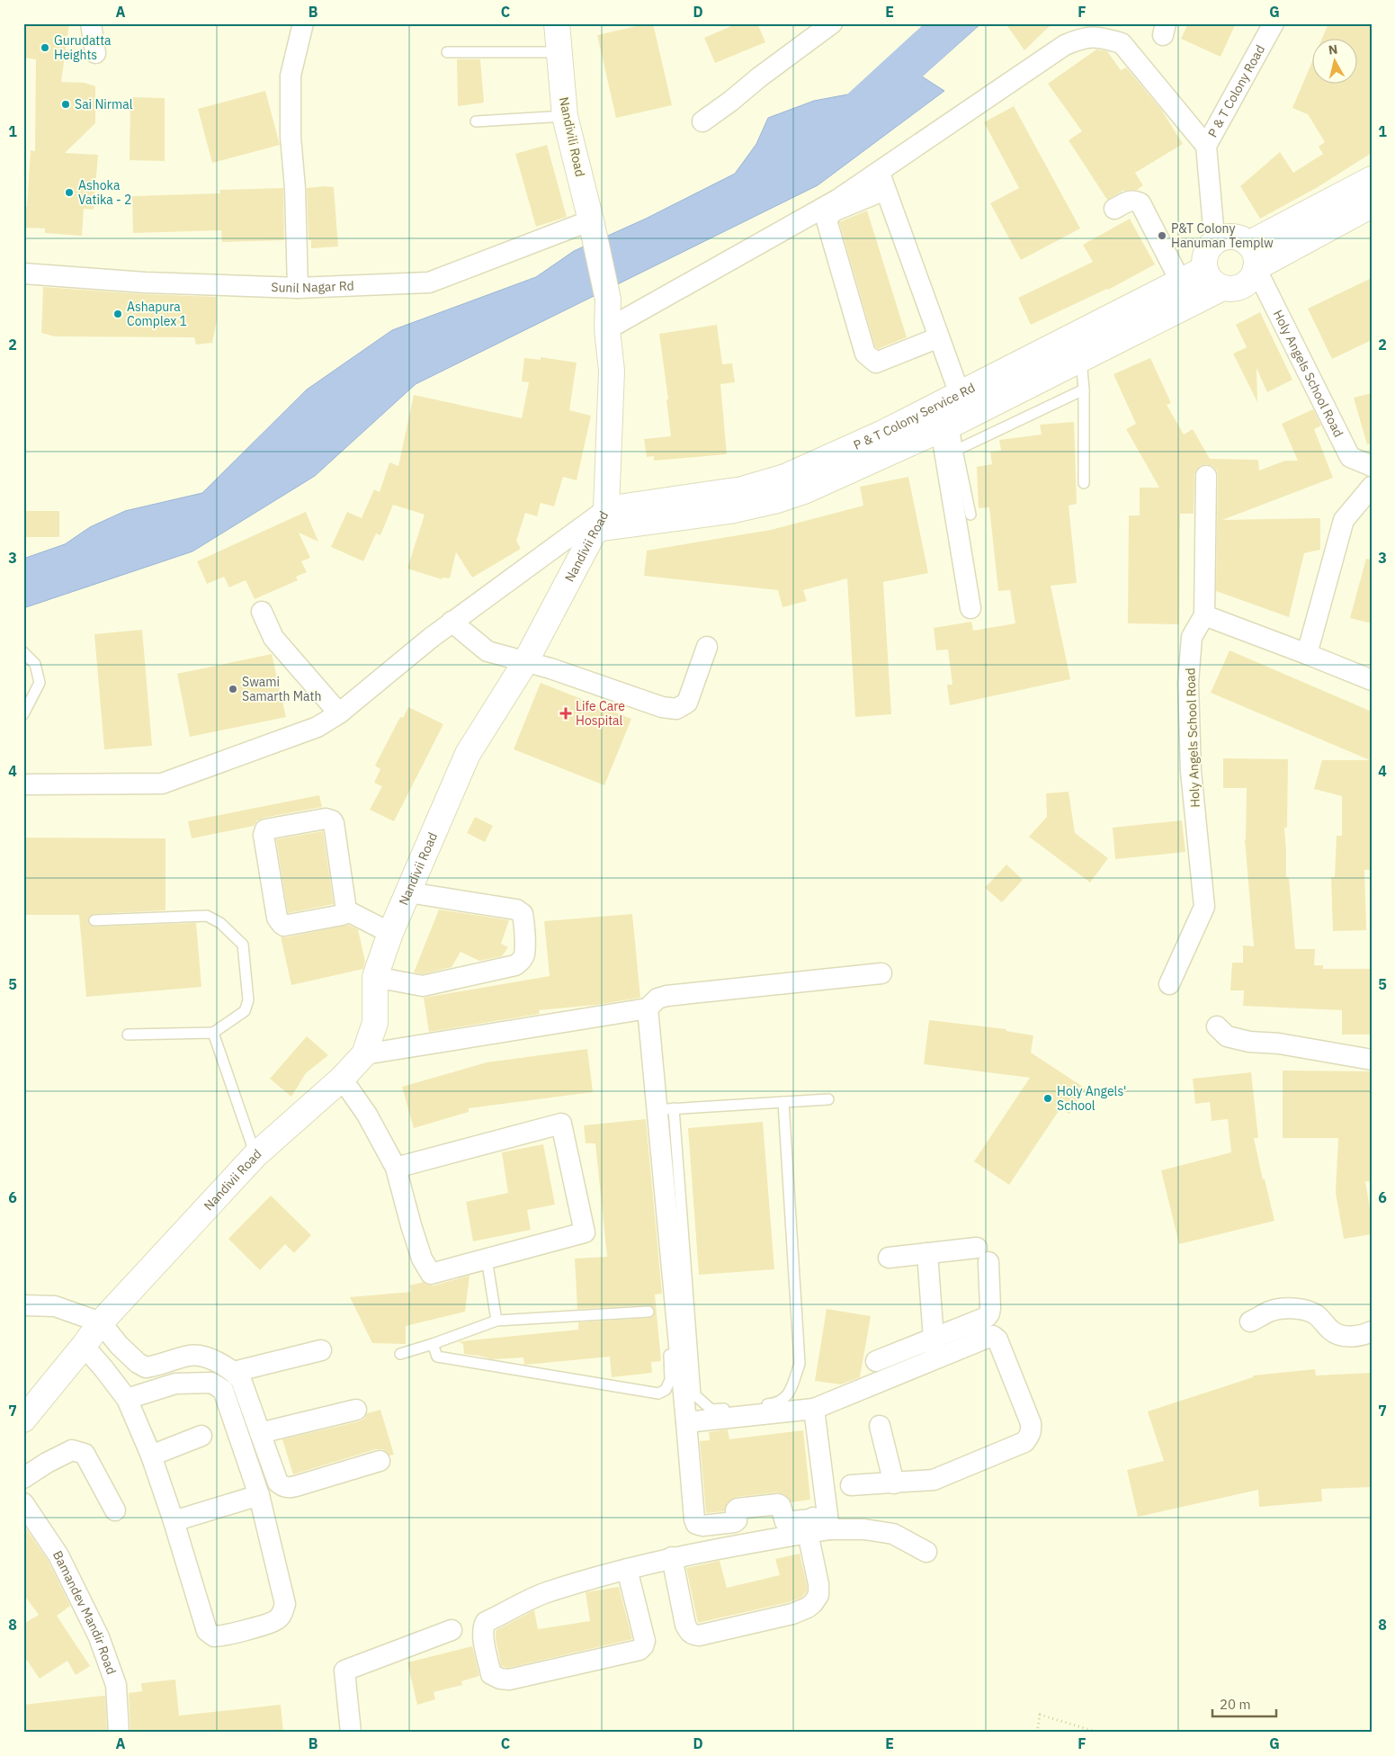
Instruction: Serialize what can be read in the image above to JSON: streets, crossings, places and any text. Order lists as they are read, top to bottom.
{
  "streets": {
    "street": [
      "P & T Colony Road",
      "Nandivili Road",
      "Sunil Nagar Rd",
      "Holy Angels School Road",
      "P & T Colony Service Rd",
      "Nandivii Road",
      "Bamandev Mandir Road"
    ]
  },
  "crossings": [
    ["P & T Colony Road", "Holy Angels School Road"],
    ["P & T Colony Road", "P & T Colony Service Rd"],
    ["Nandivili Road", "Sunil Nagar Rd"],
    ["Nandivili Road", "Nandivii Road"],
    ["Sunil Nagar Rd", "Nandivii Road"],
    ["Holy Angels School Road", "P & T Colony Service Rd"],
    ["P & T Colony Service Rd", "Nandivii Road"]
  ],
  "places": {
    "other": [
      "Gurudatta Heights",
      "Sai Nirmal",
      "Ashoka Vatika - 2",
      "P&T Colony Hanuman Templw",
      "Ashapura Complex 1",
      "Swami Samarth Math",
      "Holy Angels' School"
    ],
    "health": ["Life Care Hospital"]
  },
  "scale_bar": "20 m",
  "north": "top",
  "grid": {
    "columns": [
      "A",
      "B",
      "C",
      "D",
      "E",
      "F",
      "G"
    ],
    "rows": [
      "1",
      "2",
      "3",
      "4",
      "5",
      "6",
      "7",
      "8"
    ]
  }
}
